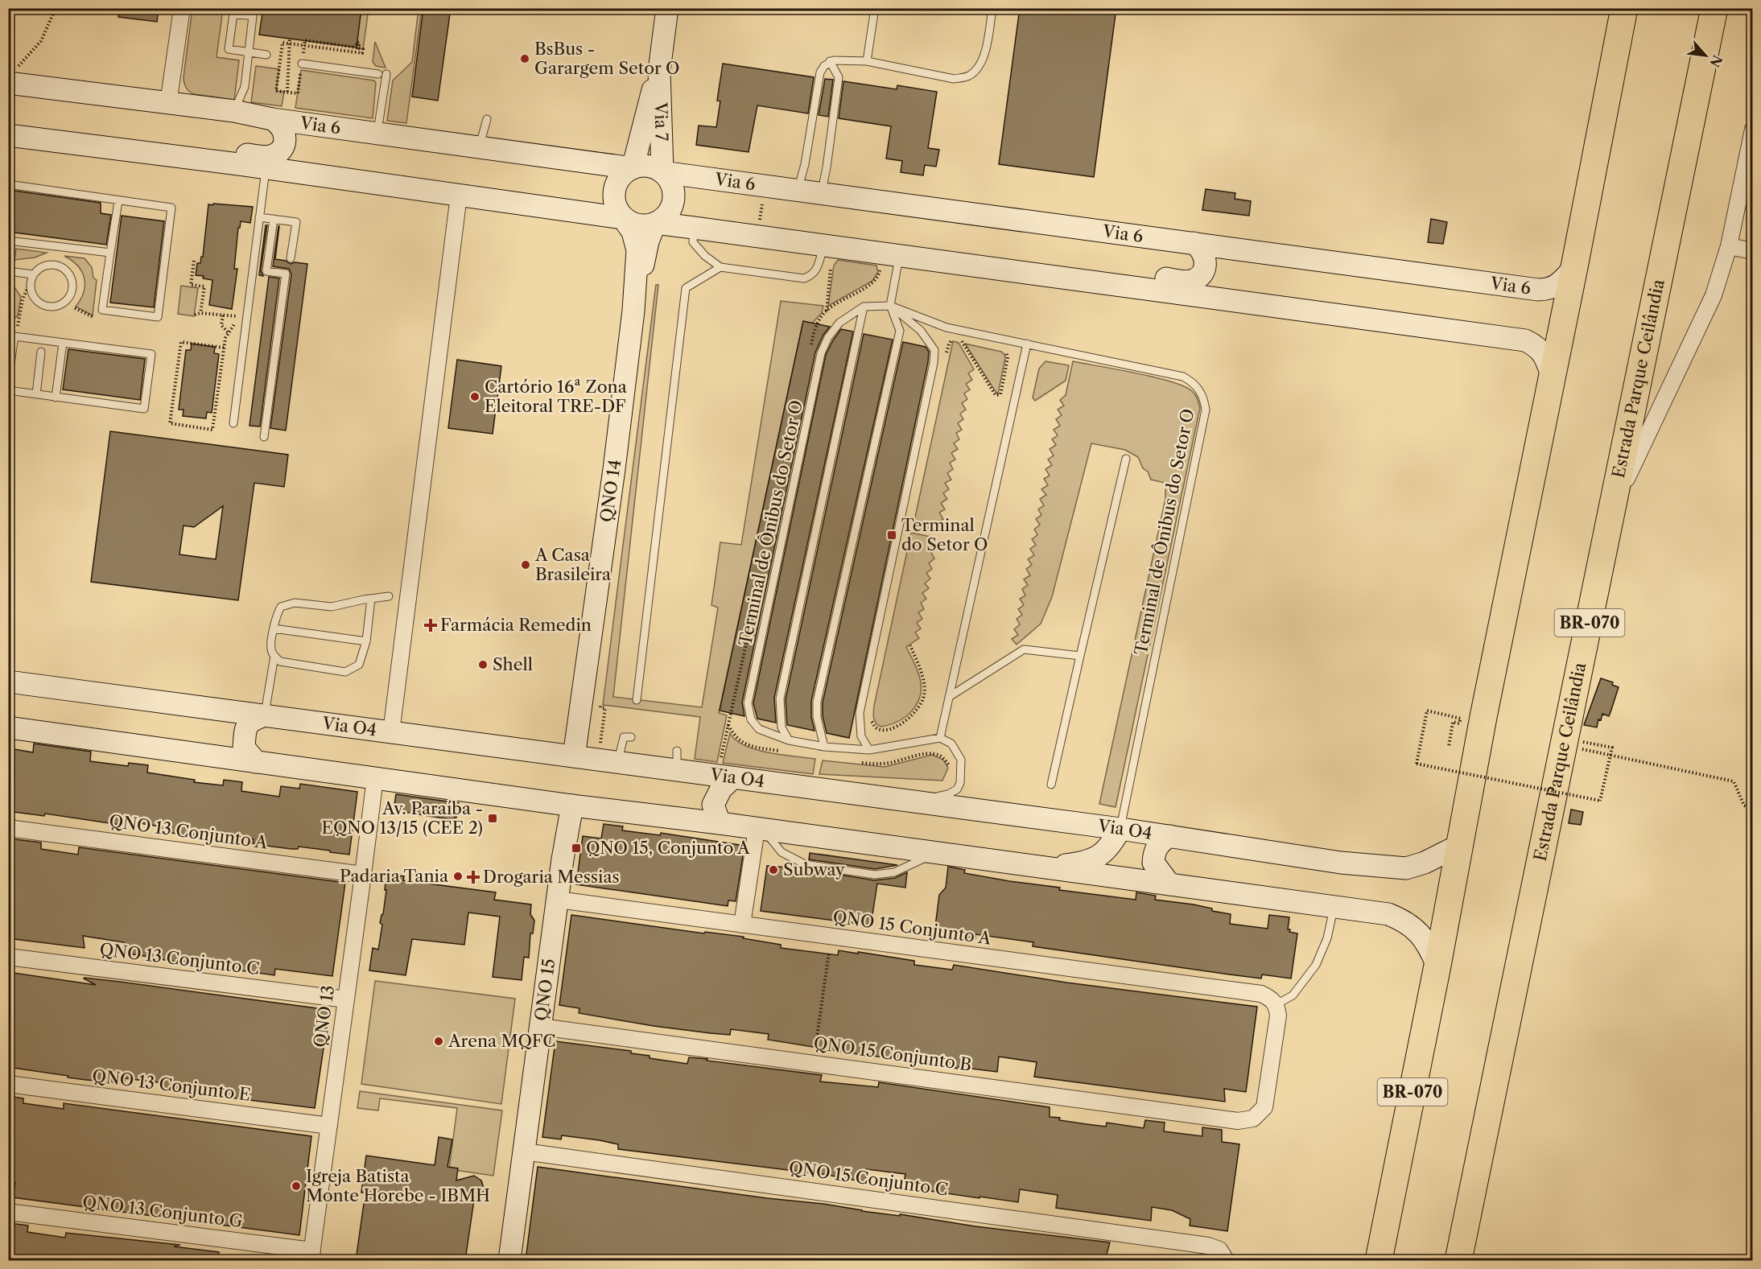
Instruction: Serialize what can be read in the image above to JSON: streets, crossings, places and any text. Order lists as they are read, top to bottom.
{
  "streets": {
    "highway": ["Estrada Parque Ceilândia", "BR-070"],
    "main road": [
      "Via 7",
      "Via 6",
      "QNO 14",
      "Via O4",
      "QNO 15"
    ],
    "street": [
      "QNO 13 Conjunto A",
      "QNO 15 Conjunto A",
      "QNO 13 Conjunto C",
      "QNO 13",
      "QNO 15 Conjunto B",
      "QNO 13 Conjunto E",
      "QNO 15 Conjunto C",
      "QNO 13 Conjunto G"
    ],
    "lane": ["Terminal de Ônibus do Setor O"]
  },
  "crossings": [
    ["Via 7", "Via 6"],
    ["Via 7", "QNO 14"],
    ["Via 6", "QNO 14"],
    ["Via 6", "BR-070"],
    ["QNO 14", "Via O4"],
    ["Terminal de Ônibus do Setor O", "Via O4"],
    ["BR-070", "Via O4"],
    ["QNO 13 Conjunto A", "QNO 13"],
    ["QNO 15 Conjunto A", "QNO 15"],
    ["QNO 15 Conjunto A", "QNO 15 Conjunto B"],
    ["QNO 13 Conjunto C", "QNO 13"],
    ["QNO 15", "QNO 15 Conjunto B"],
    ["QNO 15", "QNO 15 Conjunto C"],
    ["QNO 13", "QNO 13 Conjunto E"],
    ["QNO 13", "QNO 13 Conjunto G"]
  ],
  "places": {
    "other": [
      "BsBus - Garargem Setor O",
      "Cartório 16ª Zona Eleitoral TRE-DF",
      "A Casa Brasileira",
      "Shell",
      "Subway",
      "Padaria Tania",
      "Arena MQFC",
      "Igreja Batista Monte Horebe - IBMH"
    ],
    "transit": ["Terminal do Setor O", "Av. Paraíba - EQNO 13/15 (CEE 2)", "QNO 15, Conjunto A"],
    "health": ["Farmácia Remedin", "Drogaria Messias"]
  },
  "north": "bottom right"
}
